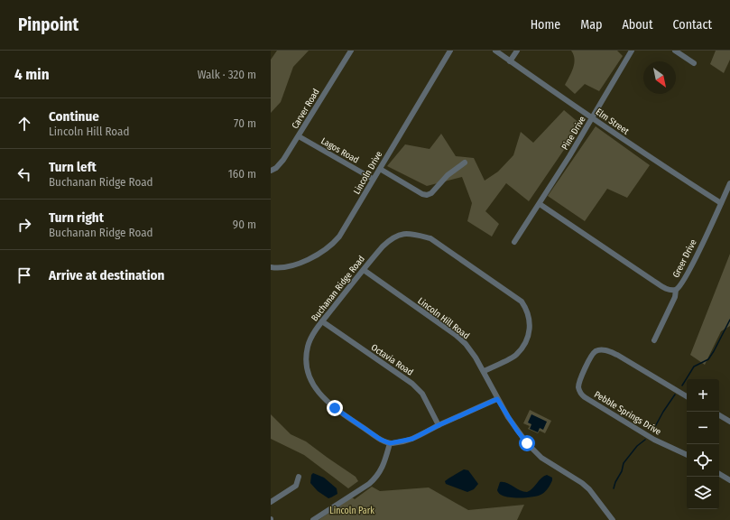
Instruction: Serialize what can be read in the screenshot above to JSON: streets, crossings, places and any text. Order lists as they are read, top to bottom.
{
  "streets": {
    "street": [
      "Carver Road",
      "Elm Street",
      "Pine Drive",
      "Lagos Road",
      "Lincoln Drive",
      "Greer Drive",
      "Buchanan Ridge Road",
      "Lincoln Hill Road",
      "Octavia Road",
      "Pebble Springs Drive"
    ]
  },
  "crossings": [
    ["Carver Road", "Lagos Road"],
    ["Elm Street", "Pine Drive"],
    ["Elm Street", "Greer Drive"],
    ["Lagos Road", "Lincoln Drive"],
    ["Buchanan Ridge Road", "Lincoln Hill Road"],
    ["Buchanan Ridge Road", "Octavia Road"]
  ],
  "parks": ["Lincoln Park"],
  "north": "bottom right",
  "page": {
    "header": "Pinpoint",
    "nav": [
      "Home",
      "Map",
      "About",
      "Contact"
    ],
    "heading": ["4 min", "Walk · 320 m"],
    "list": [
      ["Continue", "Lincoln Hill Road", "70 m"],
      ["Turn left", "Buchanan Ridge Road", "160 m"],
      ["Turn right", "Buchanan Ridge Road", "90 m"],
      "Arrive at destination"
    ],
    "map_buttons": ["+", "−"]
  }
}
